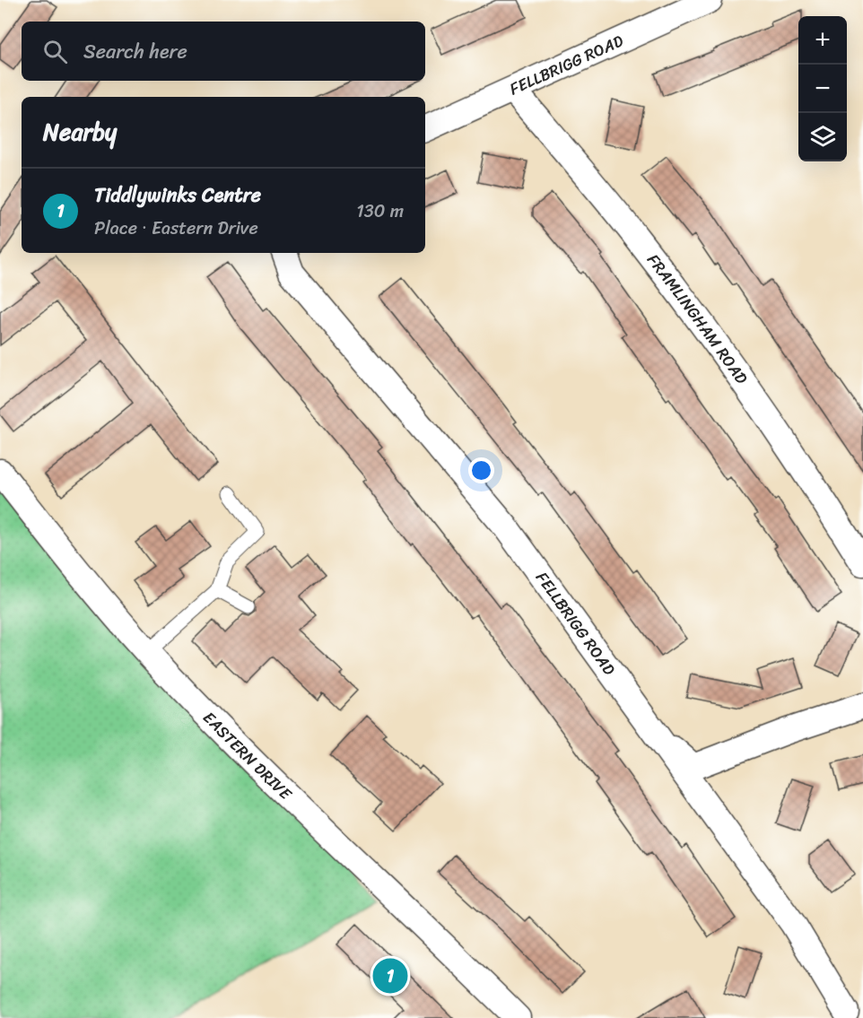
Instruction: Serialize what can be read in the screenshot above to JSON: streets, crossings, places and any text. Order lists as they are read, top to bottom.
{
  "streets": {
    "street": ["FELLBRIGG ROAD", "FRAMLINGHAM ROAD", "EASTERN DRIVE"]
  },
  "crossings": [
    ["FELLBRIGG ROAD", "FRAMLINGHAM ROAD"]
  ],
  "page": {
    "map_buttons": ["+", "−"],
    "search": "Search here",
    "heading": "Nearby",
    "list": [
      {
        "mark": "1",
        "name": "Tiddlywinks Centre",
        "note": "Place · Eastern Drive",
        "value": "130 m"
      }
    ],
    "pins": "1"
  }
}
